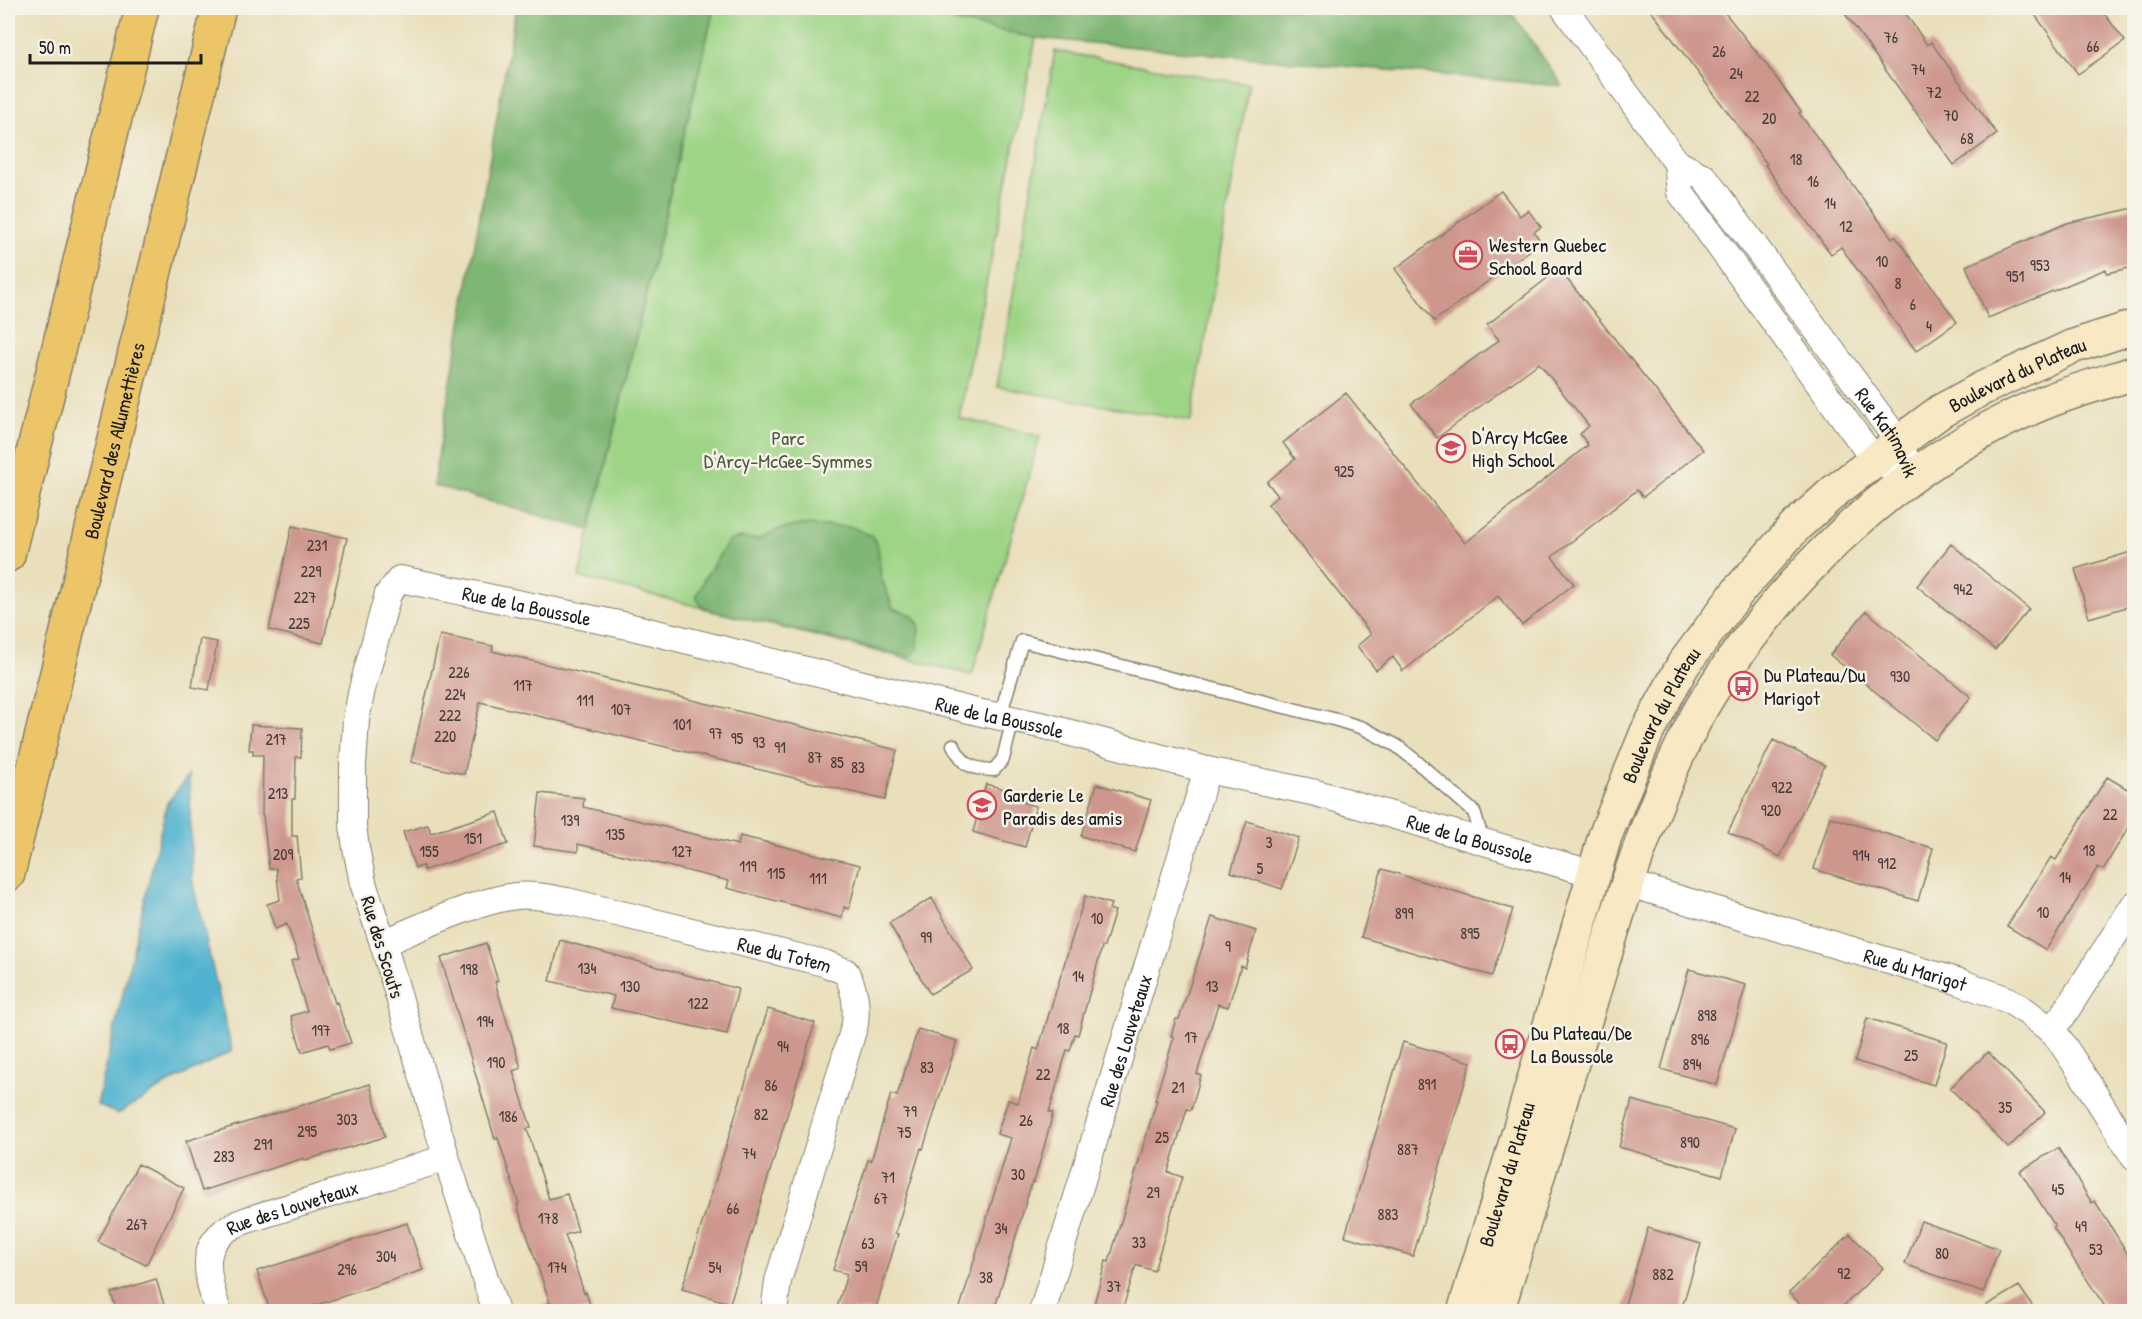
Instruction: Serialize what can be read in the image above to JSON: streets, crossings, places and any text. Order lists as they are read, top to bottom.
{
  "streets": {
    "highway": ["Boulevard des Allumettières"],
    "main road": ["Boulevard du Plateau"],
    "street": [
      "Rue Katimavik",
      "Rue de la Boussole",
      "Rue des Scouts",
      "Rue du Totem",
      "Rue du Marigot",
      "Rue des Louveteaux"
    ]
  },
  "crossings": [
    ["Boulevard du Plateau", "Rue Katimavik"],
    ["Boulevard du Plateau", "Rue de la Boussole"],
    ["Boulevard du Plateau", "Rue du Marigot"],
    ["Rue de la Boussole", "Rue des Scouts"],
    ["Rue de la Boussole", "Rue des Louveteaux"],
    ["Rue des Scouts", "Rue du Totem"],
    ["Rue des Scouts", "Rue des Louveteaux"]
  ],
  "parks": ["Parc D'Arcy-McGee–Symmes"],
  "places": {
    "office": ["Western Quebec School Board"],
    "school or university": ["D'Arcy McGee High School", "Garderie Le Paradis des amis"],
    "bus stop": ["Du Plateau/Du Marigot", "Du Plateau/De La Boussole"]
  },
  "house_numbers": [
    "76",
    "66",
    "26",
    "74",
    "24",
    "72",
    "22",
    "70",
    "20",
    "68",
    "18",
    "16",
    "14",
    "12",
    "10",
    "953",
    "951",
    "8",
    "6",
    "4",
    "925",
    "231",
    "229",
    "942",
    "227",
    "225",
    "226",
    "930",
    "117",
    "224",
    "111",
    "107",
    "222",
    "101",
    "97",
    "220",
    "95",
    "217",
    "93",
    "91",
    "87",
    "85",
    "83",
    "922",
    "213",
    "920",
    "22",
    "139",
    "135",
    "151",
    "3",
    "18",
    "155",
    "127",
    "209",
    "914",
    "912",
    "119",
    "5",
    "115",
    "14",
    "111",
    "10",
    "899",
    "10",
    "895",
    "99",
    "9",
    "134",
    "198",
    "14",
    "130",
    "13",
    "122",
    "898",
    "194",
    "18",
    "197",
    "17",
    "896",
    "94",
    "25",
    "190",
    "894",
    "83",
    "22",
    "891",
    "86",
    "21",
    "35",
    "79",
    "82",
    "186",
    "303",
    "26",
    "295",
    "75",
    "25",
    "890",
    "291",
    "887",
    "74",
    "283",
    "30",
    "71",
    "45",
    "29",
    "67",
    "66",
    "883",
    "178",
    "267",
    "49",
    "34",
    "33",
    "63",
    "53",
    "80",
    "304",
    "59",
    "174",
    "54",
    "296",
    "92",
    "882",
    "38",
    "37"
  ],
  "scale_bar": "50 m"
}
